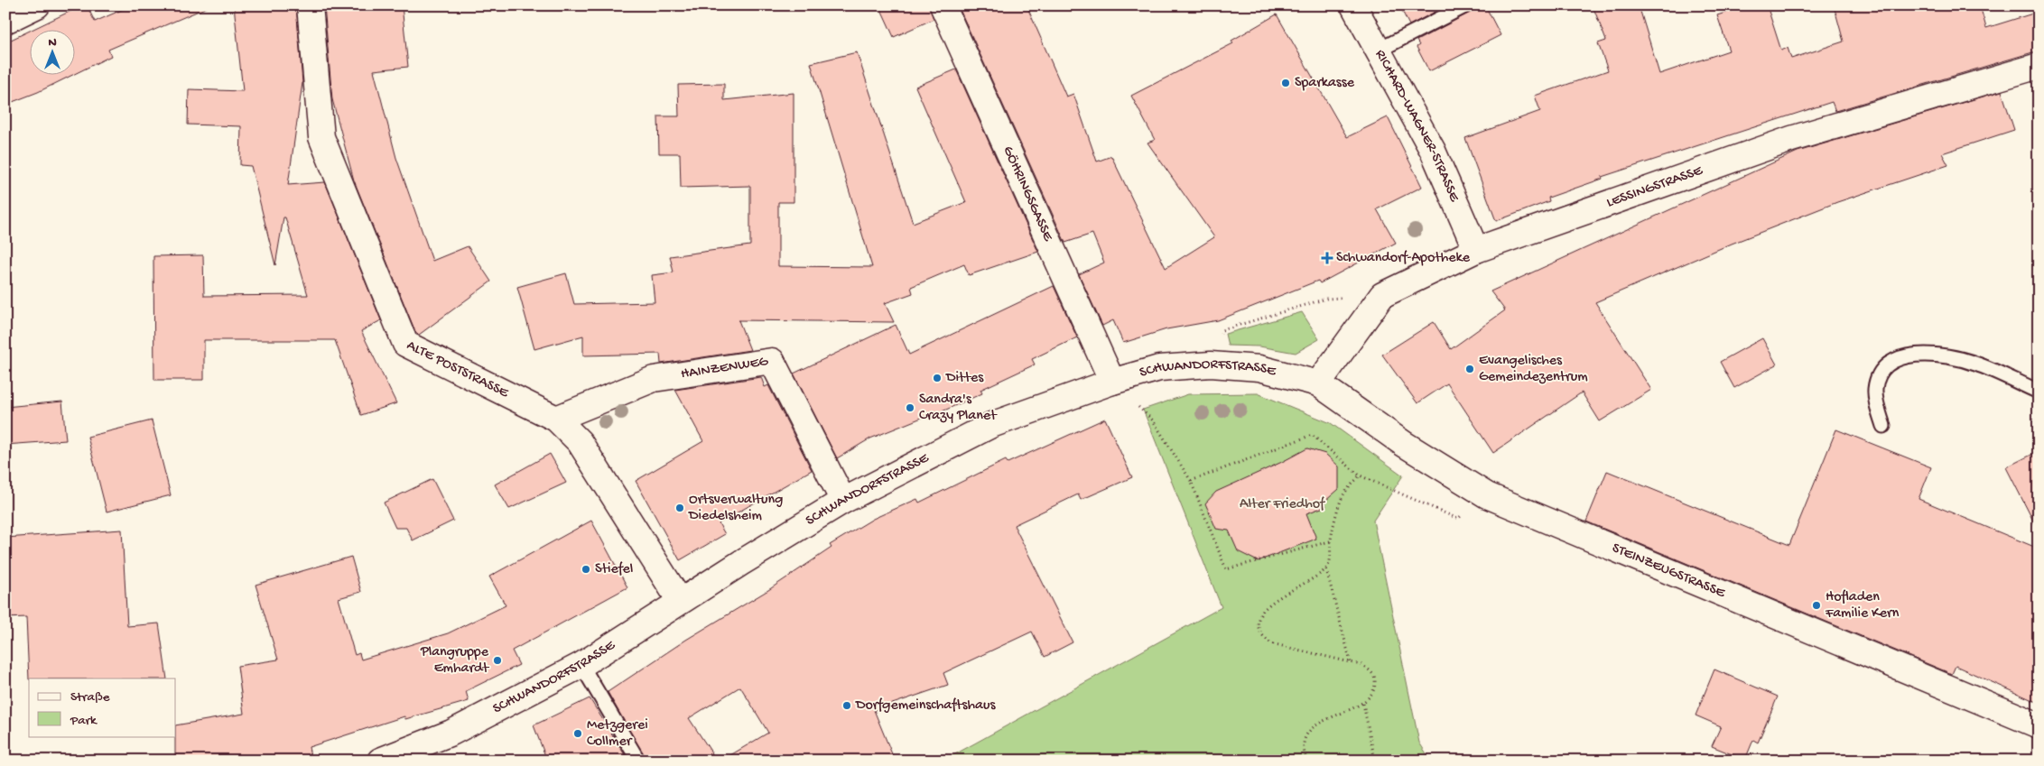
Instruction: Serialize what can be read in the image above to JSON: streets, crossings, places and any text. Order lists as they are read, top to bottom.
{
  "streets": {
    "street": [
      "RICHARD-WAGNER-STRASSE",
      "LESSINGSTRASSE",
      "GÖHRINGSGASSE",
      "ALTE POSTSTRASSE",
      "HAINZENWEG",
      "SCHWANDORFSTRASSE",
      "STEINZEUGSTRASSE"
    ]
  },
  "crossings": [
    ["RICHARD-WAGNER-STRASSE", "LESSINGSTRASSE"],
    ["LESSINGSTRASSE", "SCHWANDORFSTRASSE"],
    ["LESSINGSTRASSE", "STEINZEUGSTRASSE"],
    ["GÖHRINGSGASSE", "SCHWANDORFSTRASSE"],
    ["ALTE POSTSTRASSE", "HAINZENWEG"],
    ["ALTE POSTSTRASSE", "SCHWANDORFSTRASSE"],
    ["HAINZENWEG", "SCHWANDORFSTRASSE"],
    ["SCHWANDORFSTRASSE", "STEINZEUGSTRASSE"]
  ],
  "parks": ["Alter Friedhof"],
  "places": {
    "other": [
      "Sparkasse",
      "Evangelisches Gemeindezentrum",
      "Dittes",
      "Sandra's Crazy Planet",
      "Ortsverwaltung Diedelsheim",
      "Stiefel",
      "Hofladen Familie Kern",
      "Plangruppe Emhardt",
      "Dorfgemeinschaftshaus",
      "Metzgerei Collmer"
    ],
    "health": ["Schwandorf-Apotheke"]
  },
  "legend": ["Straße", "Park"],
  "north": "top"
}
